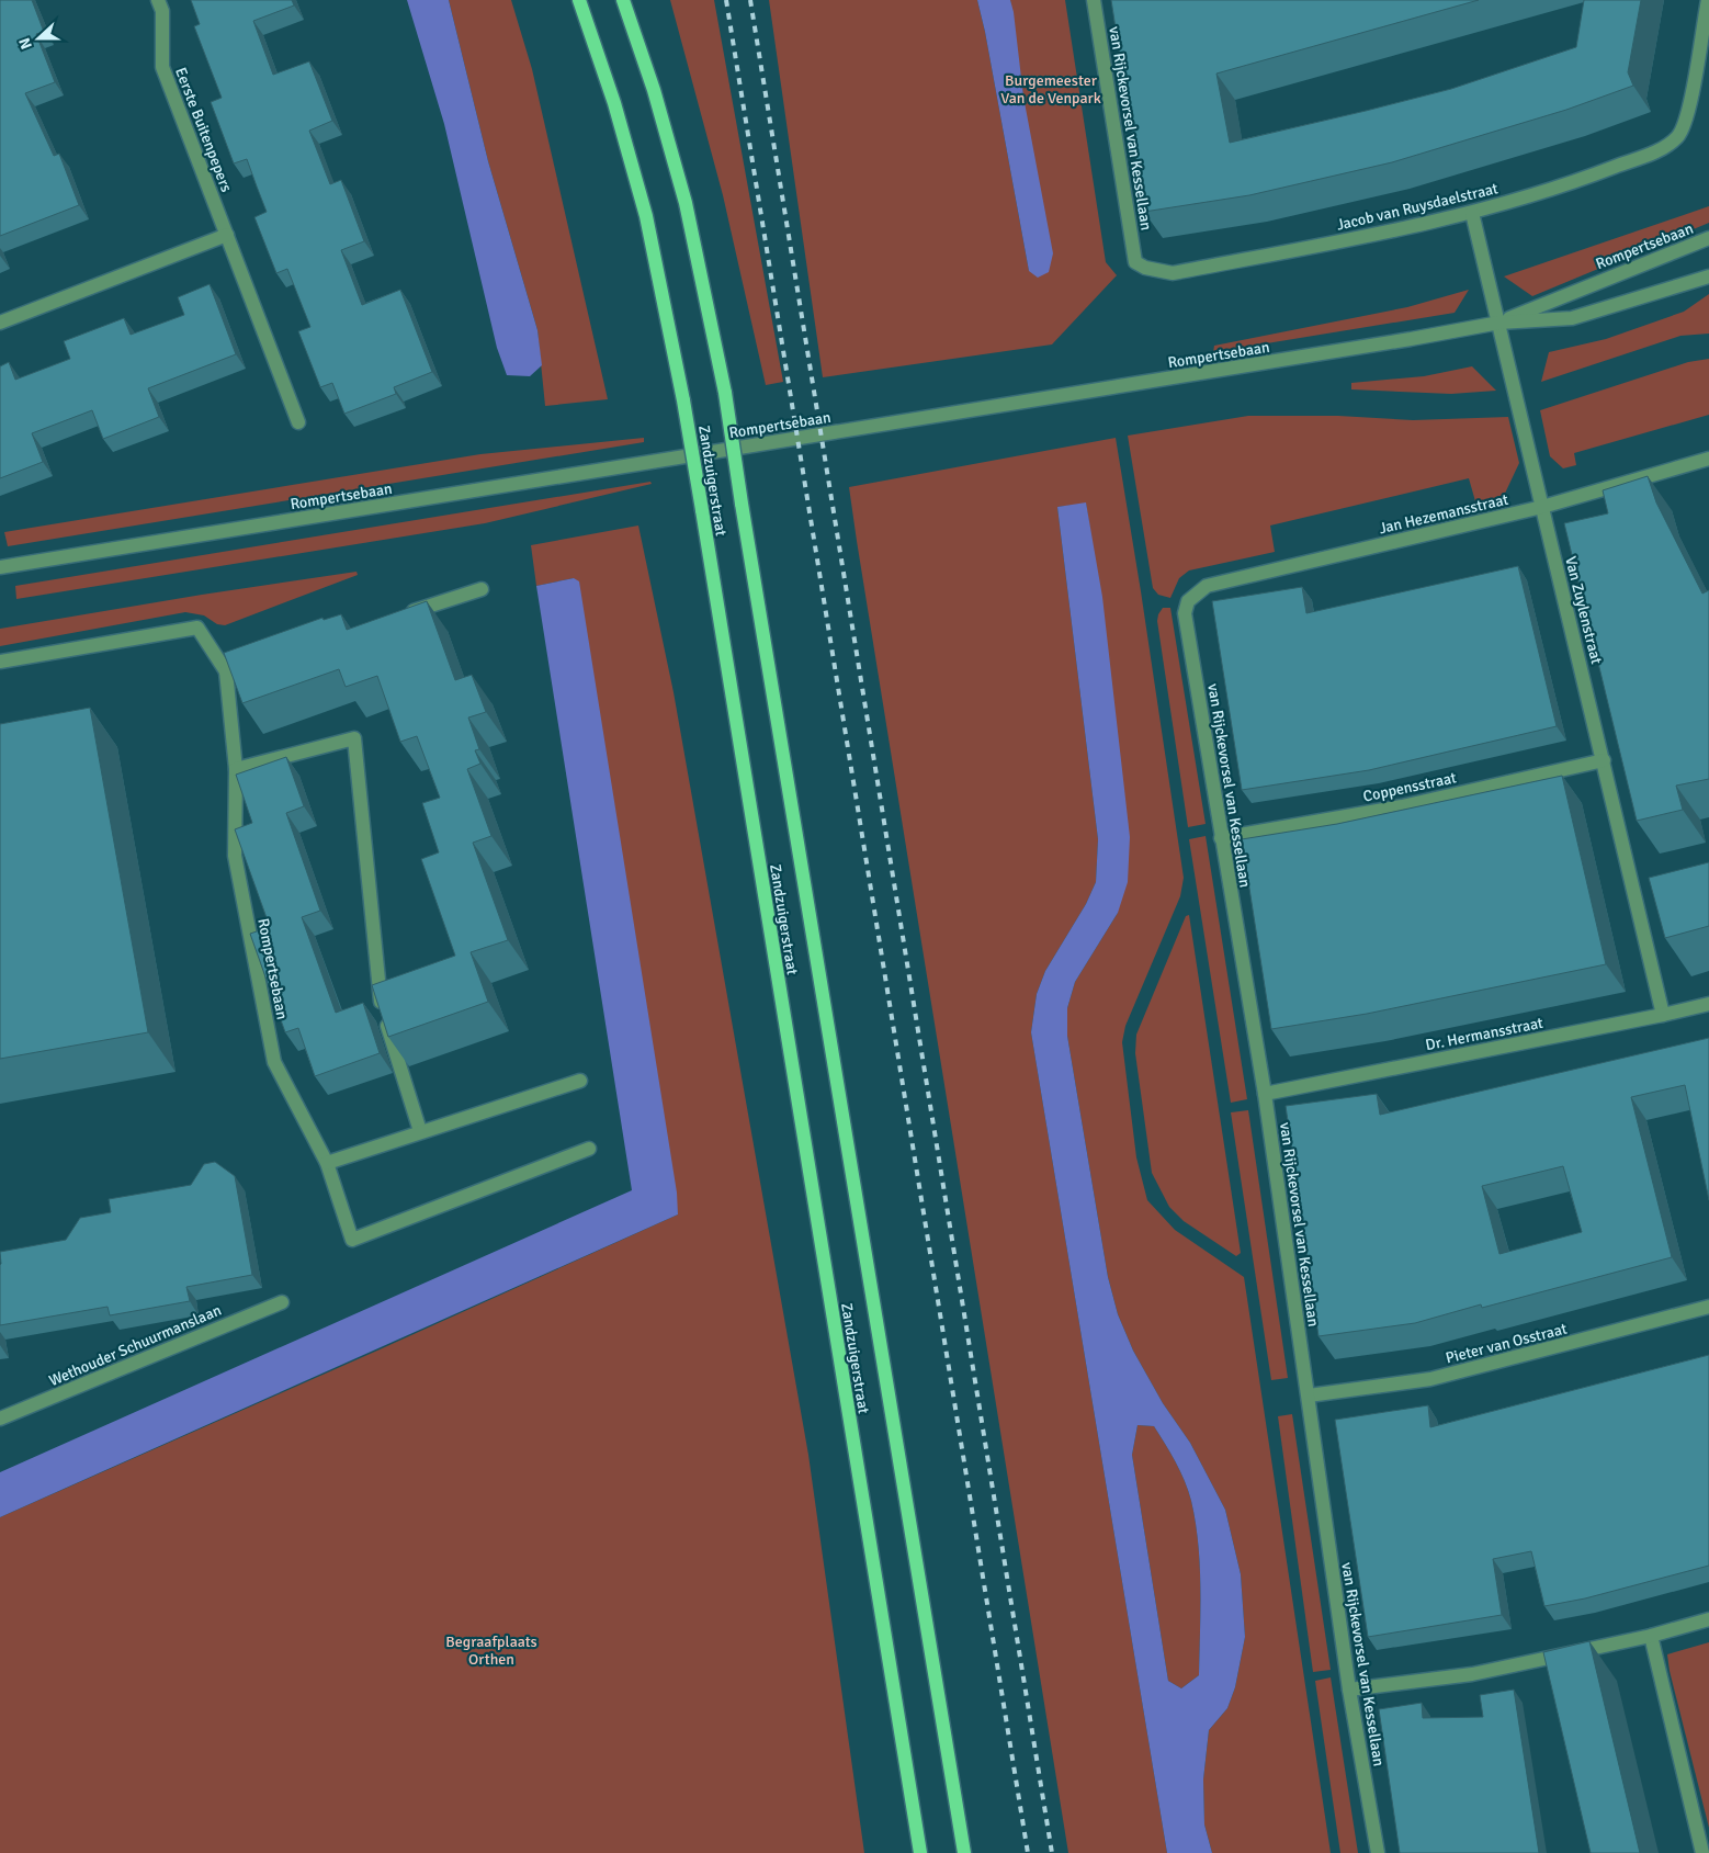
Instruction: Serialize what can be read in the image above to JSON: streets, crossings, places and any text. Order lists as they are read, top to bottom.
{
  "streets": {
    "main road": ["Zandzuigerstraat"],
    "street": [
      "van Rijckevorsel van Kessellaan",
      "Eerste Buitenpepers",
      "Jacob van Ruysdaelstraat",
      "Rompertsebaan",
      "Jan Hezemansstraat",
      "Van Zuylenstraat",
      "Coppensstraat",
      "Dr. Hermansstraat",
      "Pieter van Osstraat",
      "Wethouder Schuurmanslaan"
    ]
  },
  "crossings": [
    ["van Rijckevorsel van Kessellaan", "Jacob van Ruysdaelstraat"],
    ["van Rijckevorsel van Kessellaan", "Jan Hezemansstraat"],
    ["van Rijckevorsel van Kessellaan", "Coppensstraat"],
    ["van Rijckevorsel van Kessellaan", "Dr. Hermansstraat"],
    ["van Rijckevorsel van Kessellaan", "Pieter van Osstraat"],
    ["Jacob van Ruysdaelstraat", "Van Zuylenstraat"],
    ["Rompertsebaan", "Van Zuylenstraat"],
    ["Jan Hezemansstraat", "Van Zuylenstraat"],
    ["Van Zuylenstraat", "Coppensstraat"],
    ["Van Zuylenstraat", "Dr. Hermansstraat"]
  ],
  "parks": ["Burgemeester Van de Venpark", "Begraafplaats Orthen"],
  "north": "left"
}
